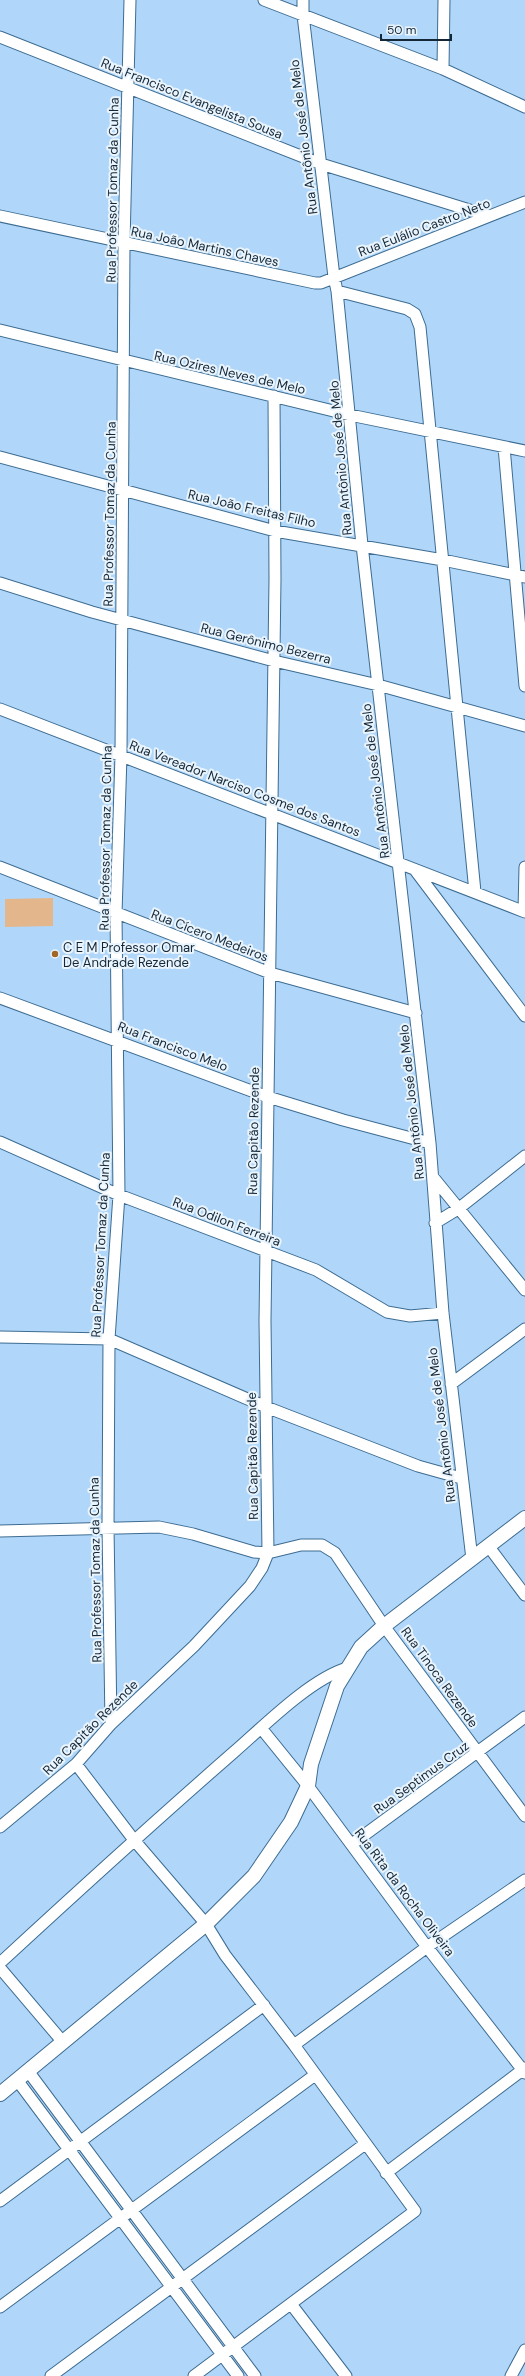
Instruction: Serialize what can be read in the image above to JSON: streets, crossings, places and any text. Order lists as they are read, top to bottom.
{
  "streets": {
    "street": [
      "Rua Francisco Evangelista Sousa",
      "Rua Antônio José de Melo",
      "Rua Professor Tomaz da Cunha",
      "Rua Eulálio Castro Neto",
      "Rua João Martins Chaves",
      "Rua Ozires Neves de Melo",
      "Rua João Freitas Filho",
      "Rua Gerônimo Bezerra",
      "Rua Vereador Narciso Cosme dos Santos",
      "Rua Cícero Medeiros",
      "Rua Francisco Melo",
      "Rua Capitão Rezende",
      "Rua Odilon Ferreira",
      "Rua Tinoca Rezende",
      "Rua Septimus Cruz",
      "Rua Rita da Rocha Oliveira"
    ]
  },
  "crossings": [
    ["Rua Francisco Evangelista Sousa", "Rua Antônio José de Melo"],
    ["Rua Francisco Evangelista Sousa", "Rua Professor Tomaz da Cunha"],
    ["Rua Francisco Evangelista Sousa", "Rua Eulálio Castro Neto"],
    ["Rua Antônio José de Melo", "Rua Eulálio Castro Neto"],
    ["Rua Antônio José de Melo", "Rua João Martins Chaves"],
    ["Rua Antônio José de Melo", "Rua Ozires Neves de Melo"],
    ["Rua Antônio José de Melo", "Rua João Freitas Filho"],
    ["Rua Antônio José de Melo", "Rua Gerônimo Bezerra"],
    ["Rua Antônio José de Melo", "Rua Vereador Narciso Cosme dos Santos"],
    ["Rua Antônio José de Melo", "Rua Cícero Medeiros"],
    ["Rua Antônio José de Melo", "Rua Francisco Melo"],
    ["Rua Antônio José de Melo", "Rua Odilon Ferreira"],
    ["Rua Professor Tomaz da Cunha", "Rua João Martins Chaves"],
    ["Rua Professor Tomaz da Cunha", "Rua Ozires Neves de Melo"],
    ["Rua Professor Tomaz da Cunha", "Rua João Freitas Filho"],
    ["Rua Professor Tomaz da Cunha", "Rua Gerônimo Bezerra"],
    ["Rua Professor Tomaz da Cunha", "Rua Vereador Narciso Cosme dos Santos"],
    ["Rua Professor Tomaz da Cunha", "Rua Cícero Medeiros"],
    ["Rua Professor Tomaz da Cunha", "Rua Francisco Melo"],
    ["Rua Professor Tomaz da Cunha", "Rua Capitão Rezende"],
    ["Rua Professor Tomaz da Cunha", "Rua Odilon Ferreira"],
    ["Rua Eulálio Castro Neto", "Rua João Martins Chaves"],
    ["Rua Ozires Neves de Melo", "Rua Capitão Rezende"],
    ["Rua João Freitas Filho", "Rua Capitão Rezende"],
    ["Rua Gerônimo Bezerra", "Rua Capitão Rezende"],
    ["Rua Vereador Narciso Cosme dos Santos", "Rua Capitão Rezende"],
    ["Rua Cícero Medeiros", "Rua Capitão Rezende"],
    ["Rua Francisco Melo", "Rua Capitão Rezende"],
    ["Rua Capitão Rezende", "Rua Odilon Ferreira"],
    ["Rua Capitão Rezende", "Rua Tinoca Rezende"],
    ["Rua Tinoca Rezende", "Rua Septimus Cruz"],
    ["Rua Septimus Cruz", "Rua Rita da Rocha Oliveira"]
  ],
  "places": ["C E M Professor Omar De Andrade Rezende"],
  "scale_bar": "50 m"
}
